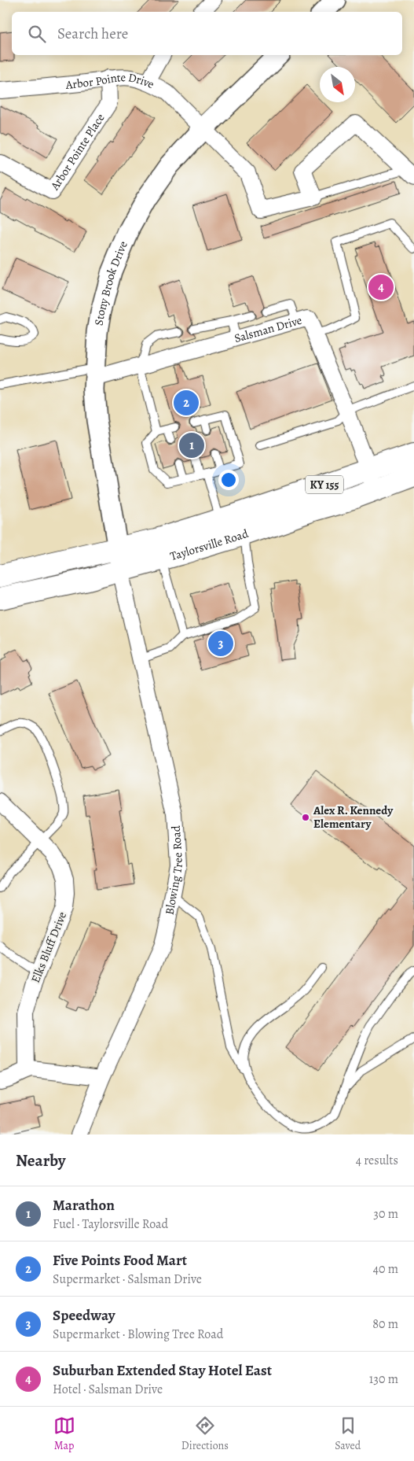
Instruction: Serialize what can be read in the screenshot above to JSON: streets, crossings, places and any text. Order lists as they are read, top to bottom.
{
  "streets": {
    "main road": ["KY 155", "Taylorsville Road"],
    "street": [
      "Arbor Pointe Drive",
      "Arbor Pointe Place",
      "Stony Brook Drive",
      "Salsman Drive",
      "Blowing Tree Road",
      "Elks Bluff Drive"
    ]
  },
  "crossings": [
    ["Arbor Pointe Drive", "Arbor Pointe Place"],
    ["Arbor Pointe Drive", "Stony Brook Drive"],
    ["Stony Brook Drive", "Salsman Drive"],
    ["Stony Brook Drive", "Taylorsville Road"],
    ["Stony Brook Drive", "Blowing Tree Road"],
    ["Salsman Drive", "Taylorsville Road"],
    ["Taylorsville Road", "Blowing Tree Road"]
  ],
  "places": ["Alex R. Kennedy Elementary"],
  "north": "bottom right",
  "page": {
    "search": "Search here",
    "pins": [
      "4",
      "2",
      "1",
      "3"
    ],
    "heading": ["Nearby", "4 results"],
    "list": [
      {
        "mark": "1",
        "name": "Marathon",
        "note": "Fuel · Taylorsville Road",
        "value": "30 m"
      },
      {
        "mark": "2",
        "name": "Five Points Food Mart",
        "note": "Supermarket · Salsman Drive",
        "value": "40 m"
      },
      {
        "mark": "3",
        "name": "Speedway",
        "note": "Supermarket · Blowing Tree Road",
        "value": "80 m"
      },
      {
        "mark": "4",
        "name": "Suburban Extended Stay Hotel East",
        "note": "Hotel · Salsman Drive",
        "value": "130 m"
      }
    ],
    "nav": ["Map", "Directions", "Saved"]
  }
}
